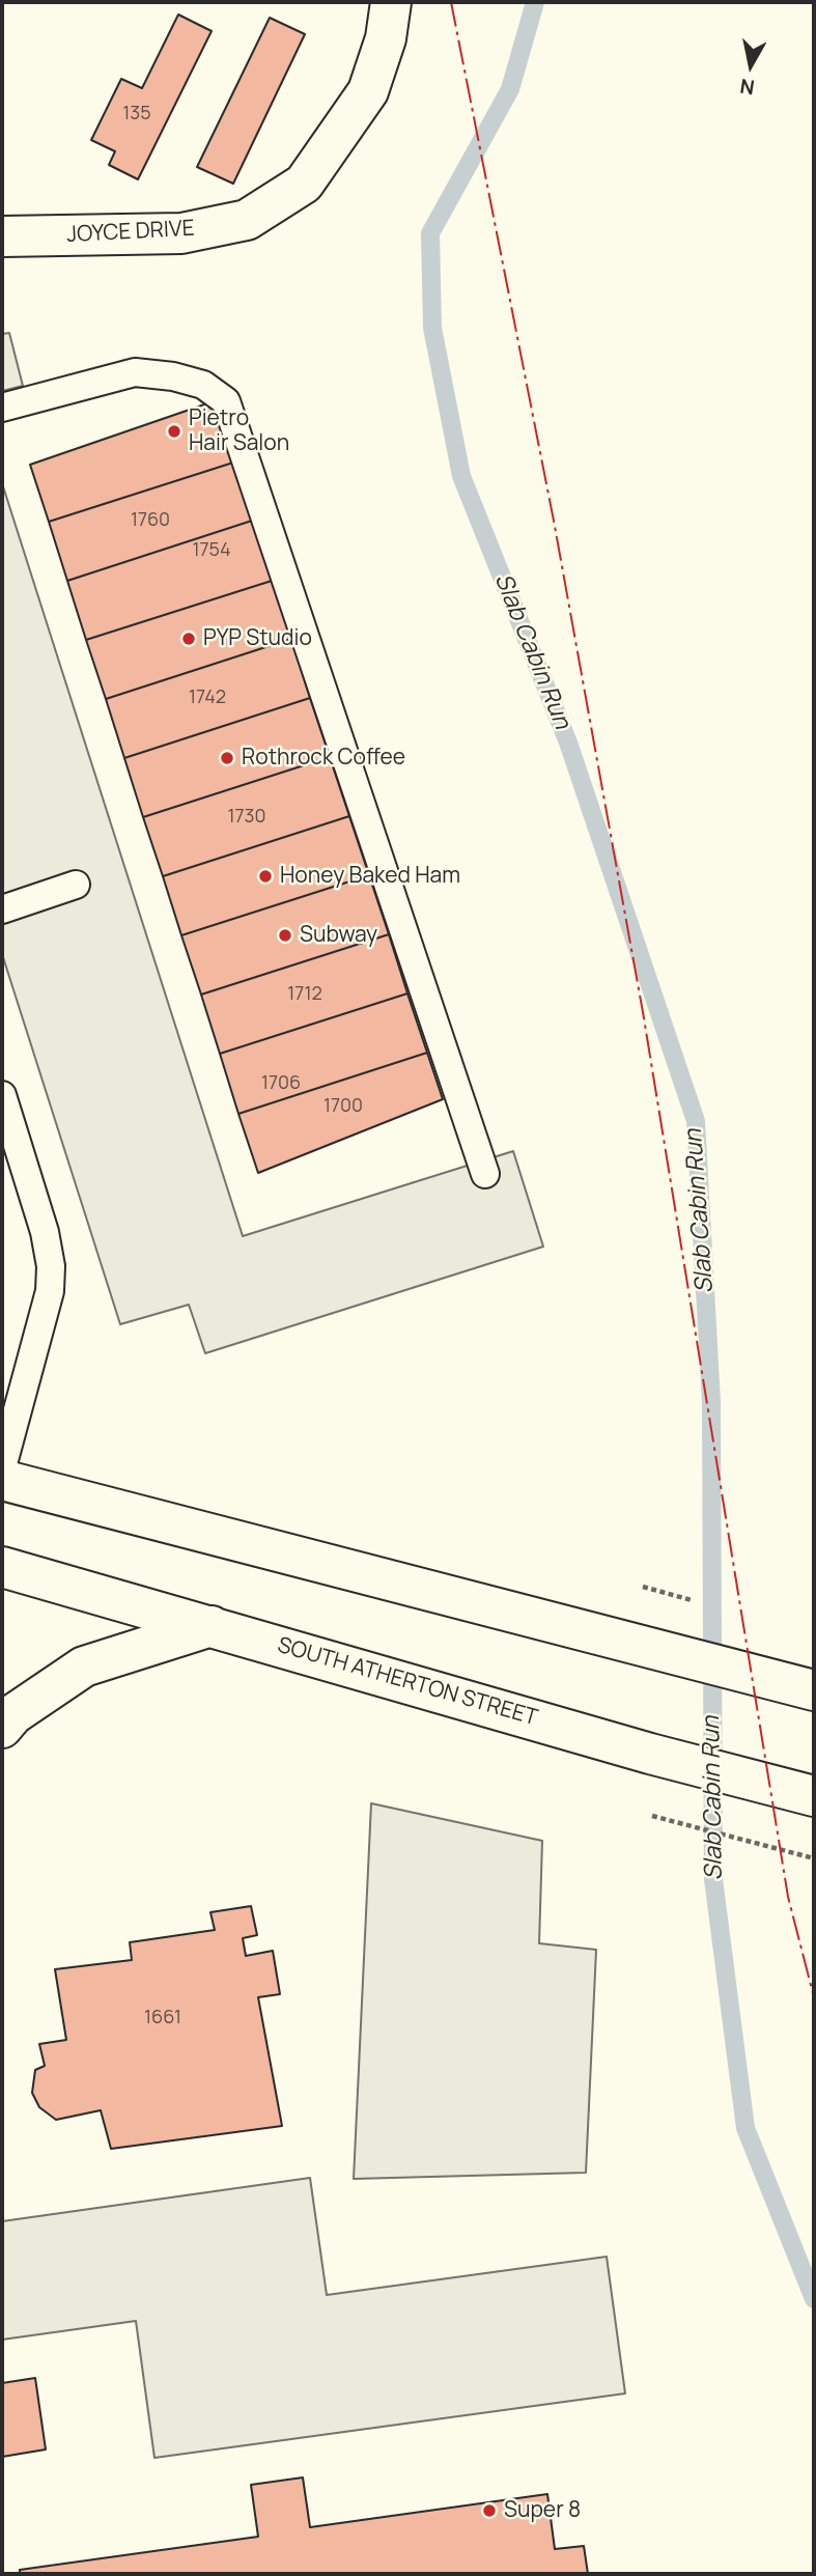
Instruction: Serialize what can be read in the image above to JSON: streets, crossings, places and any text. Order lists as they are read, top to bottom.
{
  "streets": {
    "main road": ["JOYCE DRIVE", "SOUTH ATHERTON STREET"]
  },
  "water": ["Slab Cabin Run"],
  "places": [
    "Pietro Hair Salon",
    "PYP Studio",
    "Rothrock Coffee",
    "Honey Baked Ham",
    "Subway",
    "Super 8"
  ],
  "house_numbers": [
    "135",
    "1760",
    "1754",
    "1742",
    "1730",
    "1712",
    "1706",
    "1700",
    "1661"
  ],
  "north": "bottom"
}
